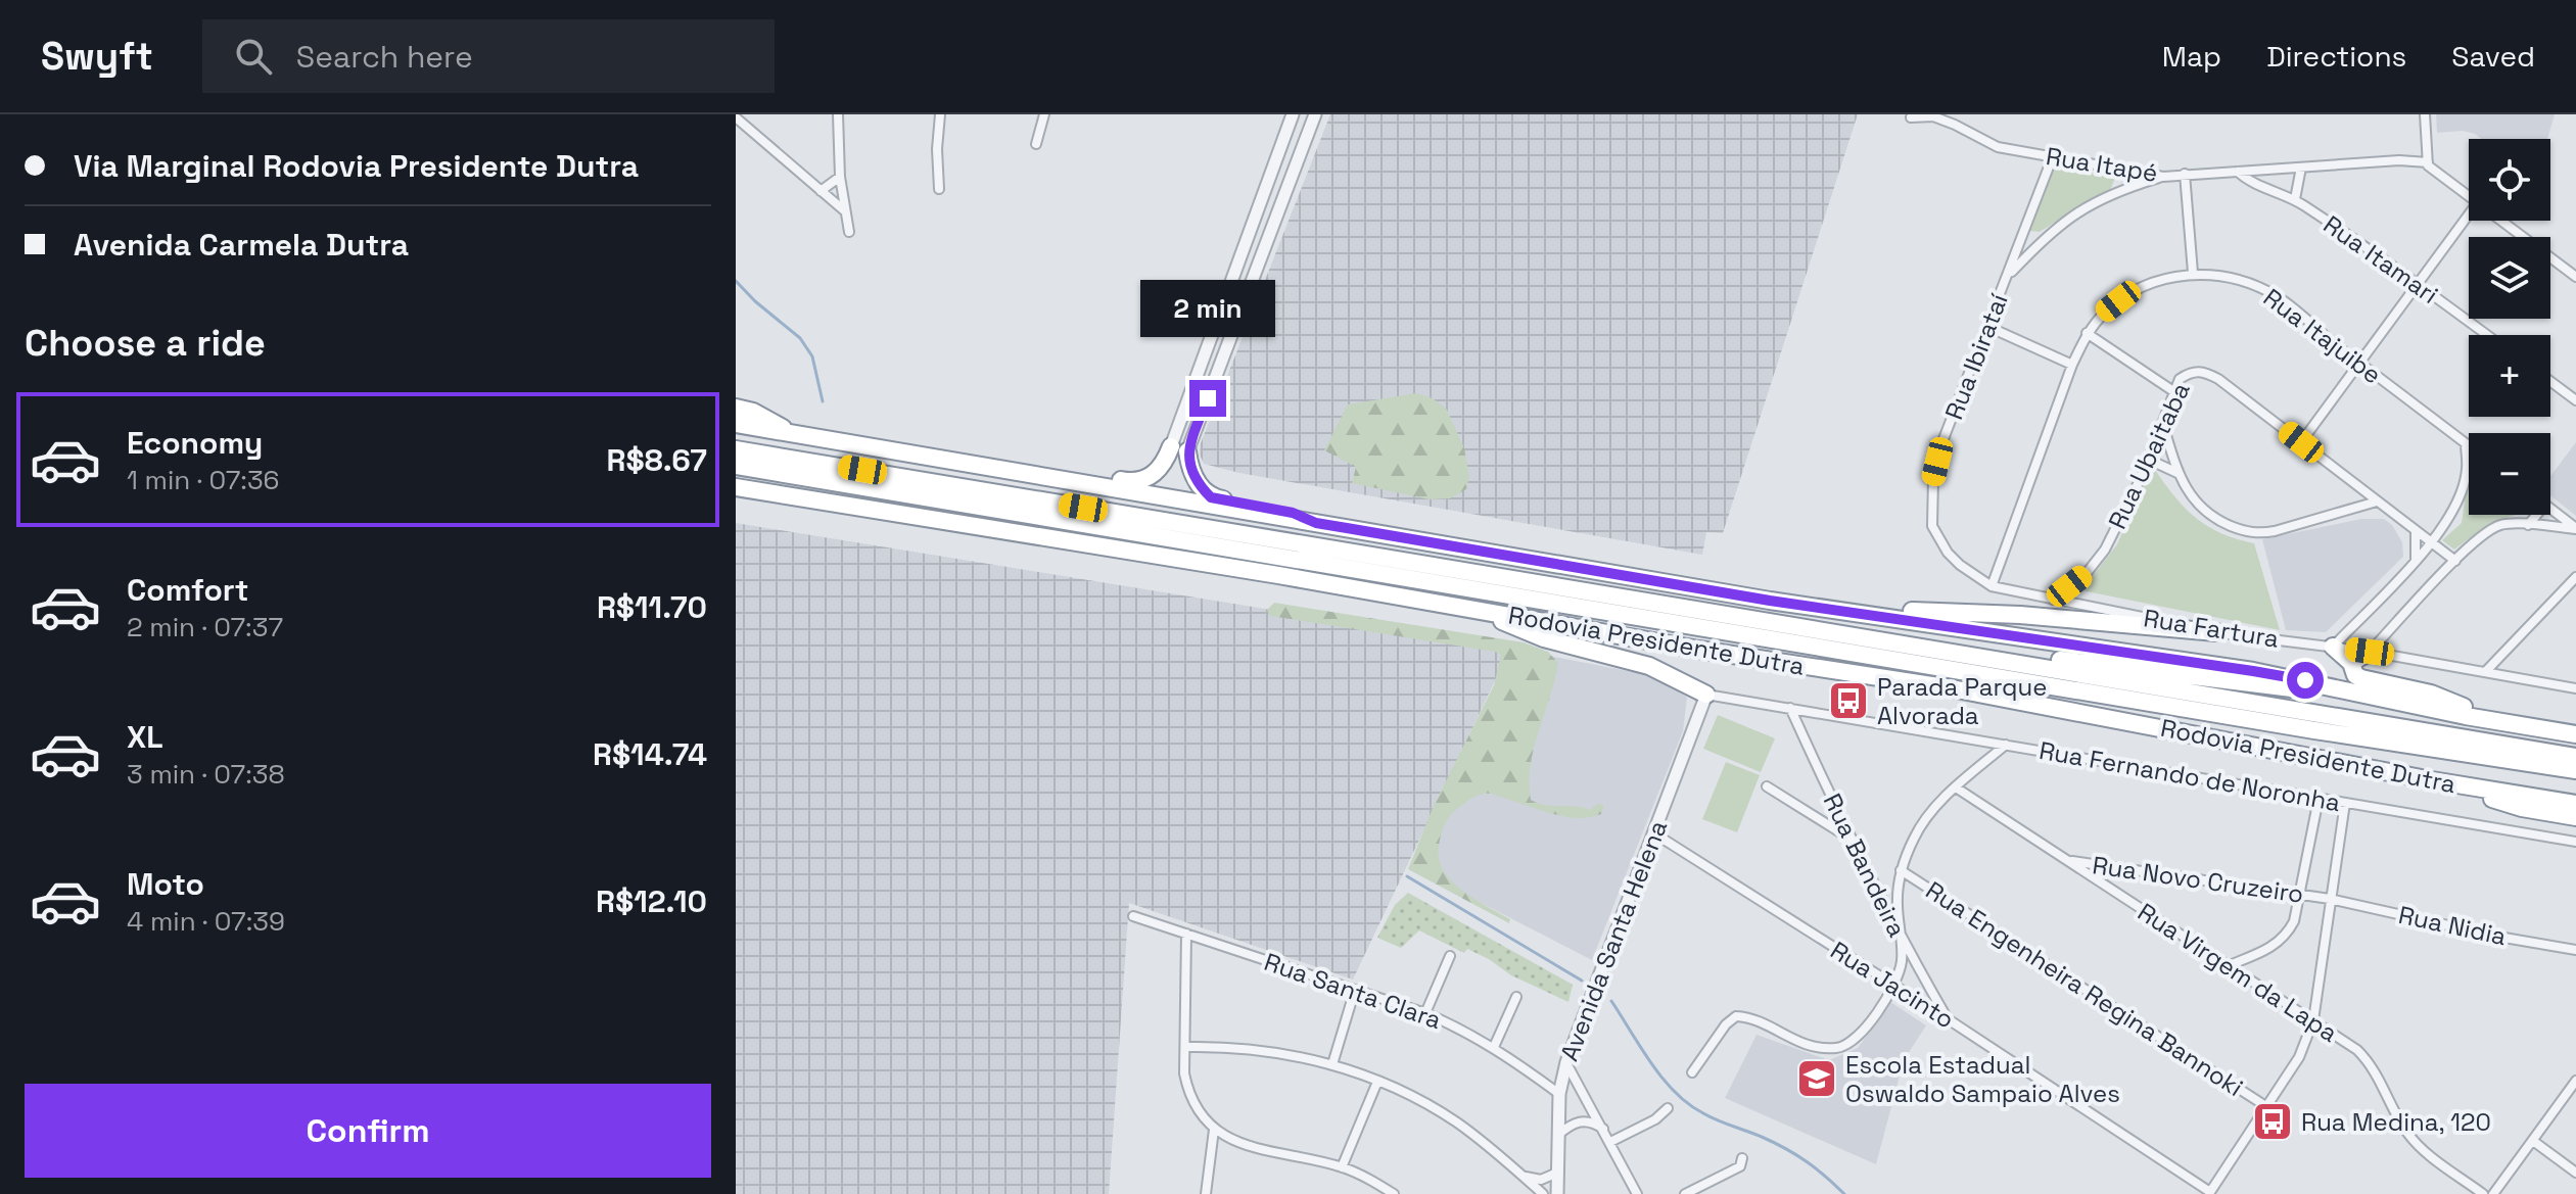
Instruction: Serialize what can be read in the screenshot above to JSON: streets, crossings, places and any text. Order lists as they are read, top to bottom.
{
  "streets": {
    "highway": ["Rodovia Presidente Dutra"],
    "street": [
      "Rua Itapé",
      "Rua Itamari",
      "Rua Itajuibe",
      "Rua Ibirataí",
      "Rua Ubaitaba",
      "Rua Fartura",
      "Rua Fernando de Noronha",
      "Rua Bandeira",
      "Rua Novo Cruzeiro",
      "Rua Nidia",
      "Avenida Santa Helena",
      "Rua Virgem da Lapa",
      "Rua Jacinto",
      "Rua Engenheira Regina Bannoki",
      "Rua Santa Clara"
    ]
  },
  "crossings": [
    ["Rua Itapé", "Rua Itamari"],
    ["Rua Itapé", "Rua Ibirataí"],
    ["Rua Itajuibe", "Rua Ibirataí"],
    ["Rua Itajuibe", "Rua Fartura"],
    ["Rua Ibirataí", "Rua Fartura"],
    ["Rua Ubaitaba", "Rua Fartura"],
    ["Rua Fernando de Noronha", "Rua Bandeira"],
    ["Rua Fernando de Noronha", "Avenida Santa Helena"],
    ["Rua Bandeira", "Rua Jacinto"],
    ["Rua Novo Cruzeiro", "Rua Nidia"],
    ["Rua Novo Cruzeiro", "Rua Virgem da Lapa"],
    ["Avenida Santa Helena", "Rua Jacinto"],
    ["Avenida Santa Helena", "Rua Santa Clara"],
    ["Rua Jacinto", "Rua Engenheira Regina Bannoki"]
  ],
  "places": {
    "bus stop": ["Parada Parque Alvorada", "Rua Medina, 120"],
    "school or university": ["Escola Estadual Oswaldo Sampaio Alves"]
  },
  "page": {
    "header": "Swyft",
    "search": "Search here",
    "nav": ["Map", "Directions", "Saved"],
    "banner": ["Via Marginal Rodovia Presidente Dutra", "Avenida Carmela Dutra"],
    "map_buttons": ["+", "−"],
    "bubble": "2 min",
    "heading": "Choose a ride",
    "list": [
      {
        "name": "Economy",
        "note": "1 min · 07:36",
        "value": "R$8.67"
      },
      {
        "name": "Comfort",
        "note": "2 min · 07:37",
        "value": "R$11.70"
      },
      {
        "name": "XL",
        "note": "3 min · 07:38",
        "value": "R$14.74"
      },
      {
        "name": "Moto",
        "note": "4 min · 07:39",
        "value": "R$12.10"
      }
    ],
    "buttons": "Confirm"
  }
}
